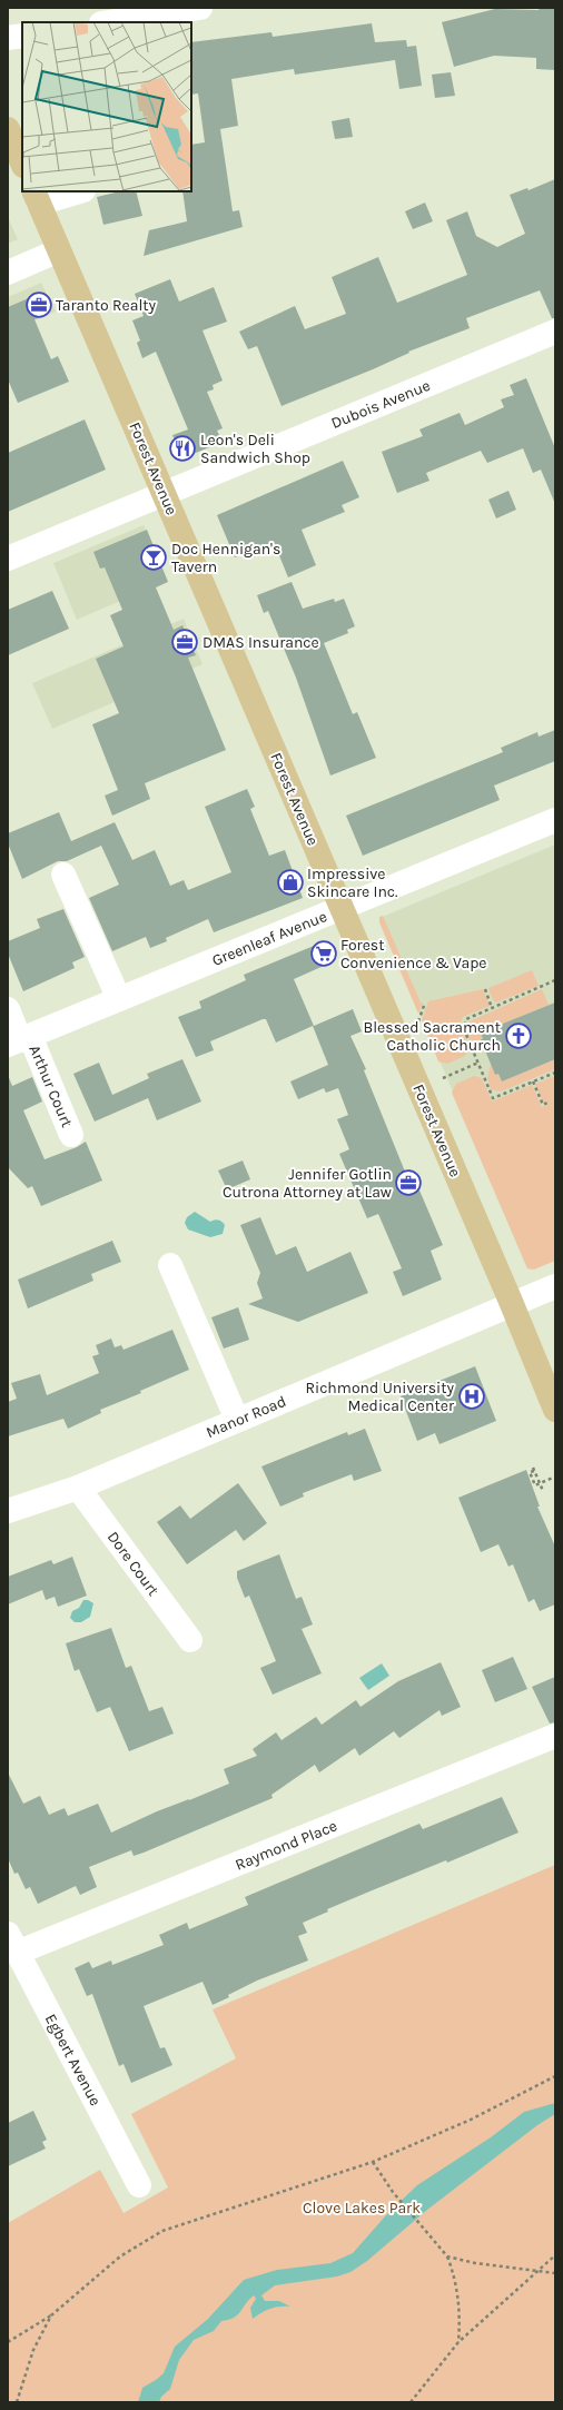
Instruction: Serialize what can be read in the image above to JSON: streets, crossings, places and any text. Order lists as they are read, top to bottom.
{
  "streets": {
    "main road": ["Forest Avenue"],
    "street": [
      "Dubois Avenue",
      "Greenleaf Avenue",
      "Arthur Court",
      "Manor Road",
      "Dore Court",
      "Raymond Place",
      "Egbert Avenue"
    ]
  },
  "crossings": [
    ["Dubois Avenue", "Forest Avenue"],
    ["Forest Avenue", "Greenleaf Avenue"],
    ["Forest Avenue", "Manor Road"],
    ["Greenleaf Avenue", "Arthur Court"],
    ["Manor Road", "Dore Court"],
    ["Raymond Place", "Egbert Avenue"]
  ],
  "parks": ["Clove Lakes Park"],
  "places": {
    "office": ["Taranto Realty", "DMAS Insurance", "Jennifer Gotlin Cutrona Attorney at Law"],
    "restaurant": ["Leon's Deli Sandwich Shop"],
    "bar": ["Doc Hennigan's Tavern"],
    "shop": ["Impressive Skincare Inc."],
    "supermarket": ["Forest Convenience & Vape"],
    "church": ["Blessed Sacrament Catholic Church"],
    "hospital": ["Richmond University Medical Center"]
  }
}
